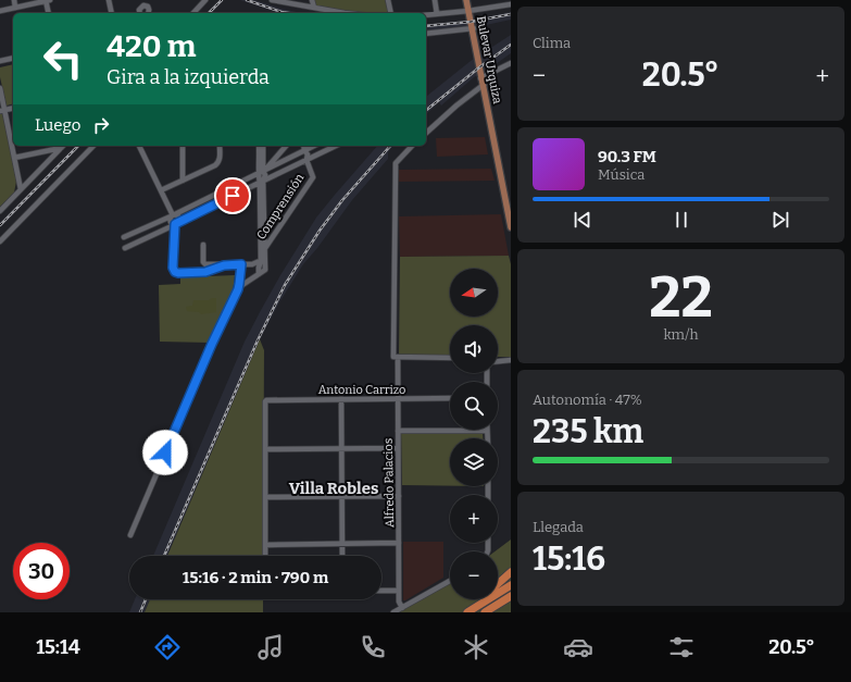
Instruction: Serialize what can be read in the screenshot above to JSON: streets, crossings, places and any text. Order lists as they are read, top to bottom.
{
  "streets": {
    "main road": ["Bulevar Urquiza"],
    "street": ["Comprensión", "Antonio Carrizo", "Alfredo Palacios"]
  },
  "crossings": [
    ["Antonio Carrizo", "Alfredo Palacios"]
  ],
  "districts": ["Villa Robles"],
  "north": "left",
  "page": {
    "tile": [
      "Clima",
      ["22", "km/h"],
      ["Autonomía · 47%", "235 km"],
      ["Llegada", "15:16"]
    ],
    "turn": ["420 m", "Gira a la izquierda"],
    "heat": ["−", "20.5°", "+"],
    "then": "Luego",
    "song": ["90.3 FM", "Música"],
    "map_buttons": ["+", "−"],
    "limit": "30",
    "trip": "15:16 · 2 min · 790 m",
    "tabs": ["15:14", "20.5°"]
  }
}
